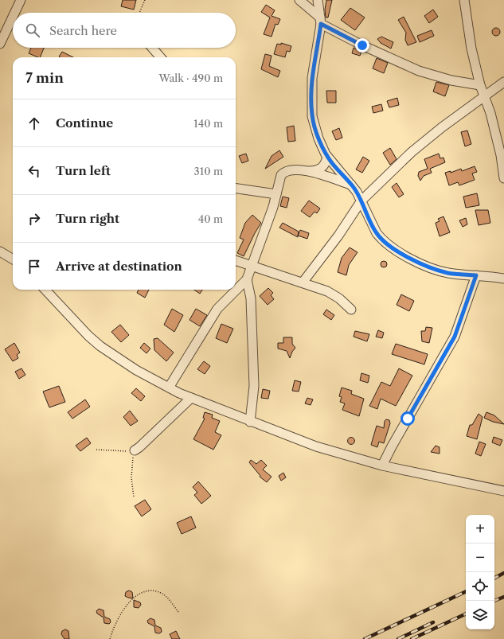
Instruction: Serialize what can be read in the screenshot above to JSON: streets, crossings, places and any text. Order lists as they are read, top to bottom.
{
  "page": {
    "search": "Search here",
    "heading": ["7 min", "Walk · 490 m"],
    "list": [
      ["Continue", "140 m"],
      ["Turn left", "310 m"],
      ["Turn right", "40 m"],
      "Arrive at destination"
    ],
    "map_buttons": ["+", "−"]
  }
}
